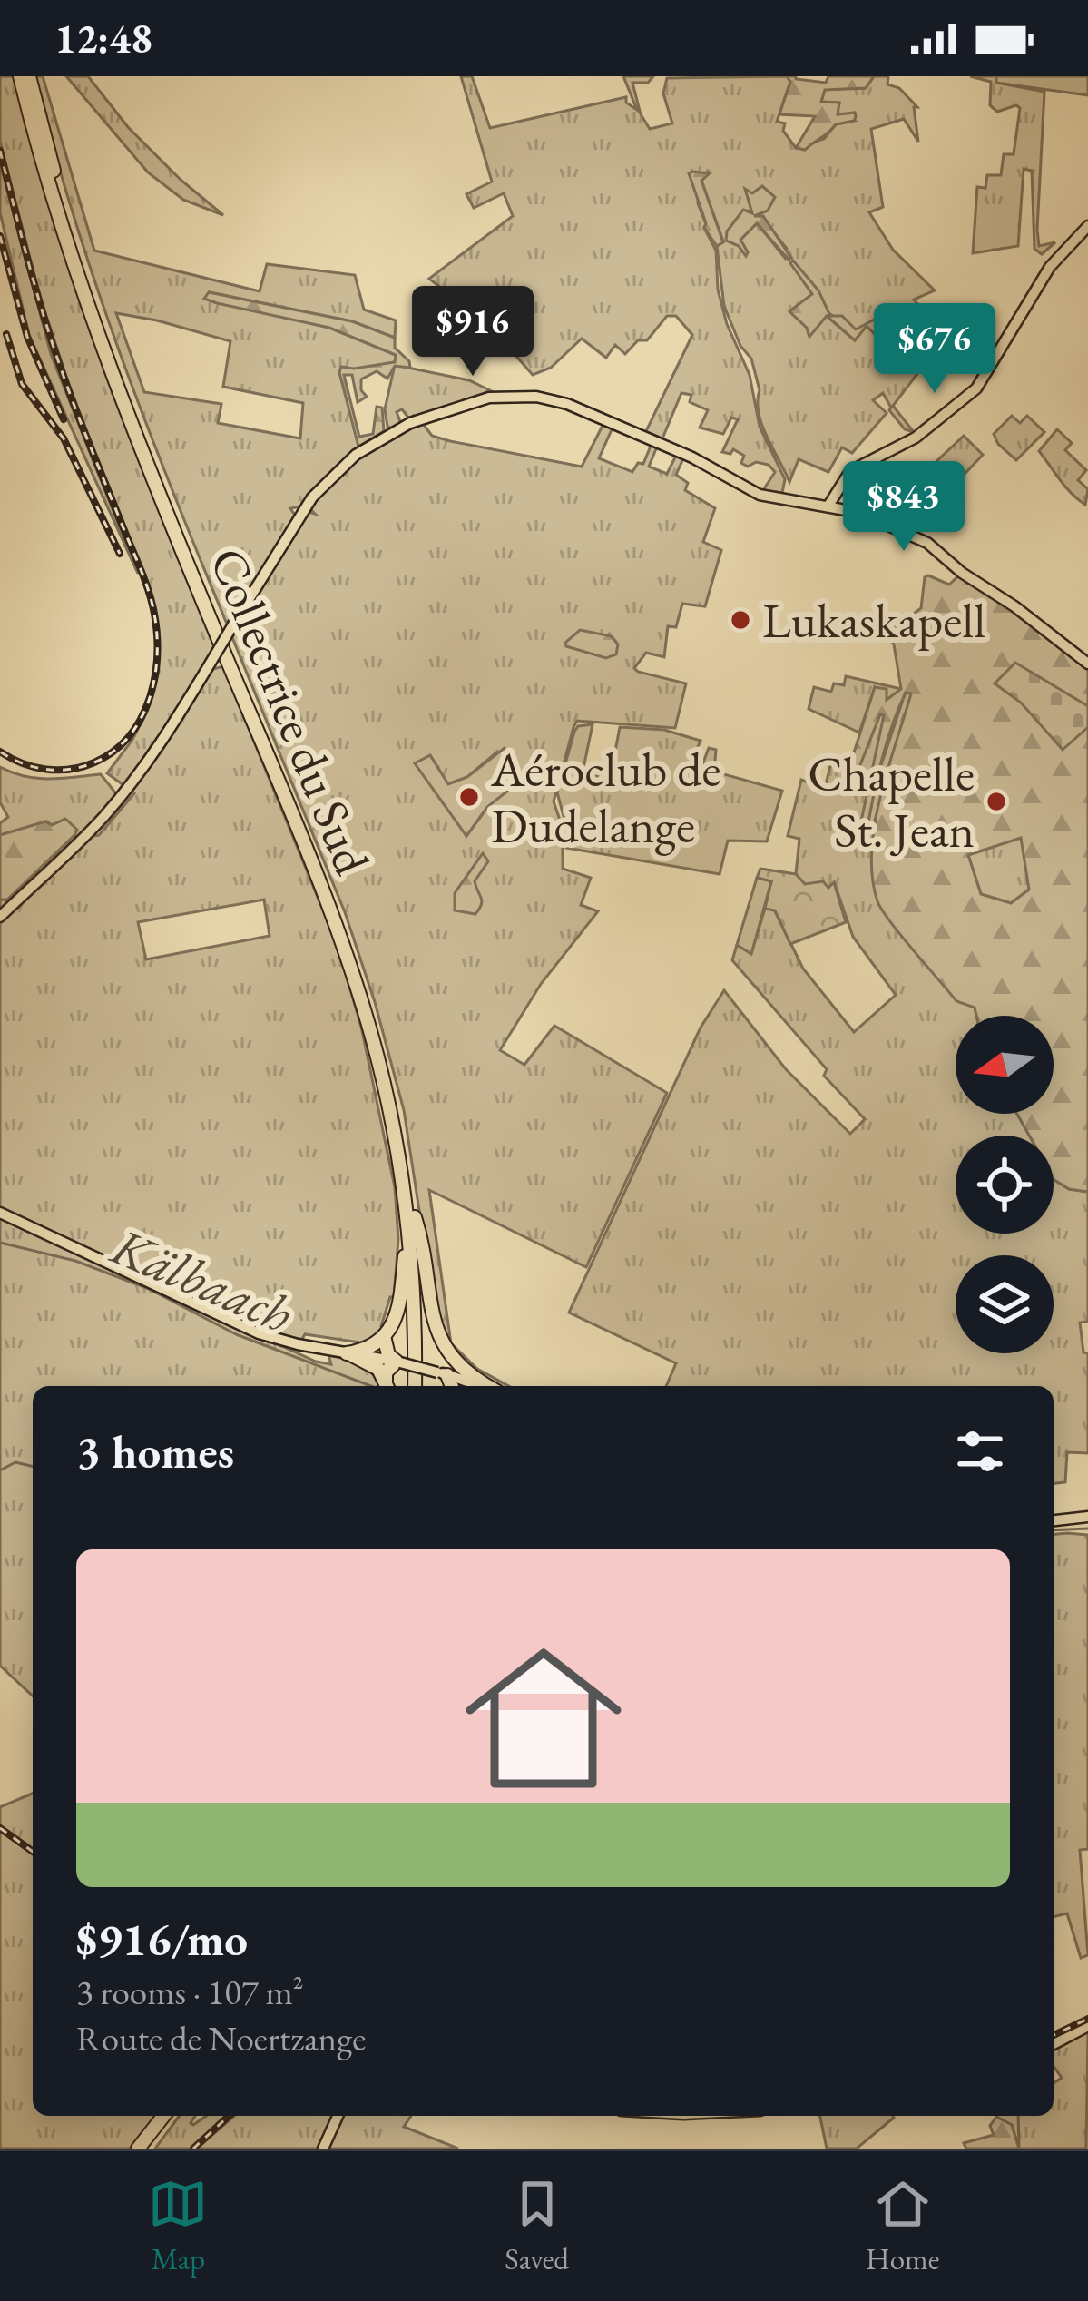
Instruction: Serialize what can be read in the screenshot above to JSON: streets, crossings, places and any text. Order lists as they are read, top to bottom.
{
  "streets": {
    "highway": ["Collectrice du Sud"]
  },
  "water": ["Kälbaach"],
  "places": ["Lukaskapell", "Aéroclub de Dudelange", "Chapelle St. Jean"],
  "north": "left",
  "page": {
    "status": "12:48",
    "price": ["$916", "$676", "$843"],
    "heading": "3 homes",
    "list": [
      {
        "name": "$916/mo",
        "note": "3 rooms · 107 m² · Route de Noertzange"
      }
    ],
    "tabs": ["Map", "Saved", "Home"]
  }
}
